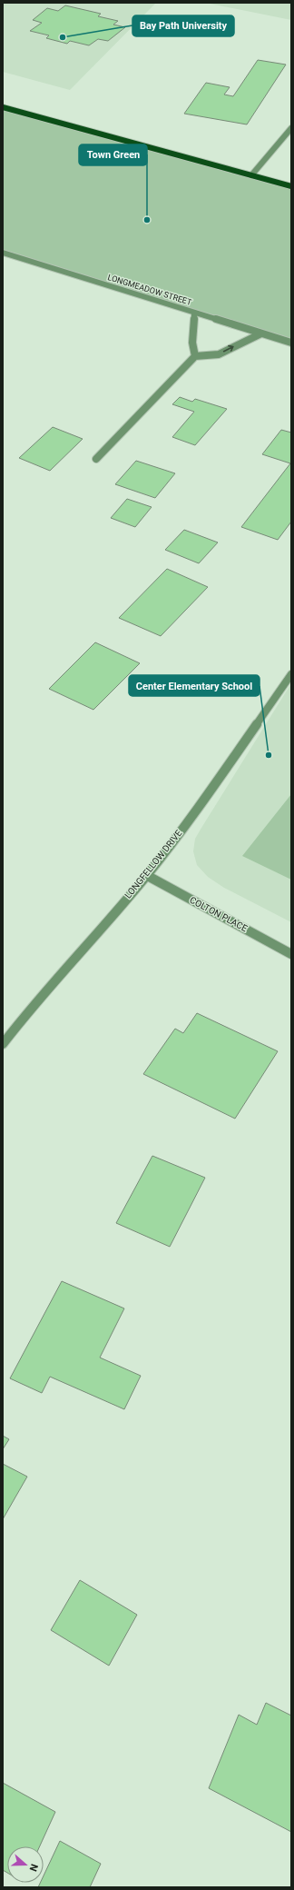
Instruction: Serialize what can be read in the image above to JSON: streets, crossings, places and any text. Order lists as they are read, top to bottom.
{
  "streets": {
    "street": ["LONGMEADOW STREET", "LONGFELLOW DRIVE", "COLTON PLACE"]
  },
  "crossings": [
    ["LONGFELLOW DRIVE", "COLTON PLACE"]
  ],
  "places": ["Bay Path University", "Town Green", "Center Elementary School"],
  "north": "right"
}
